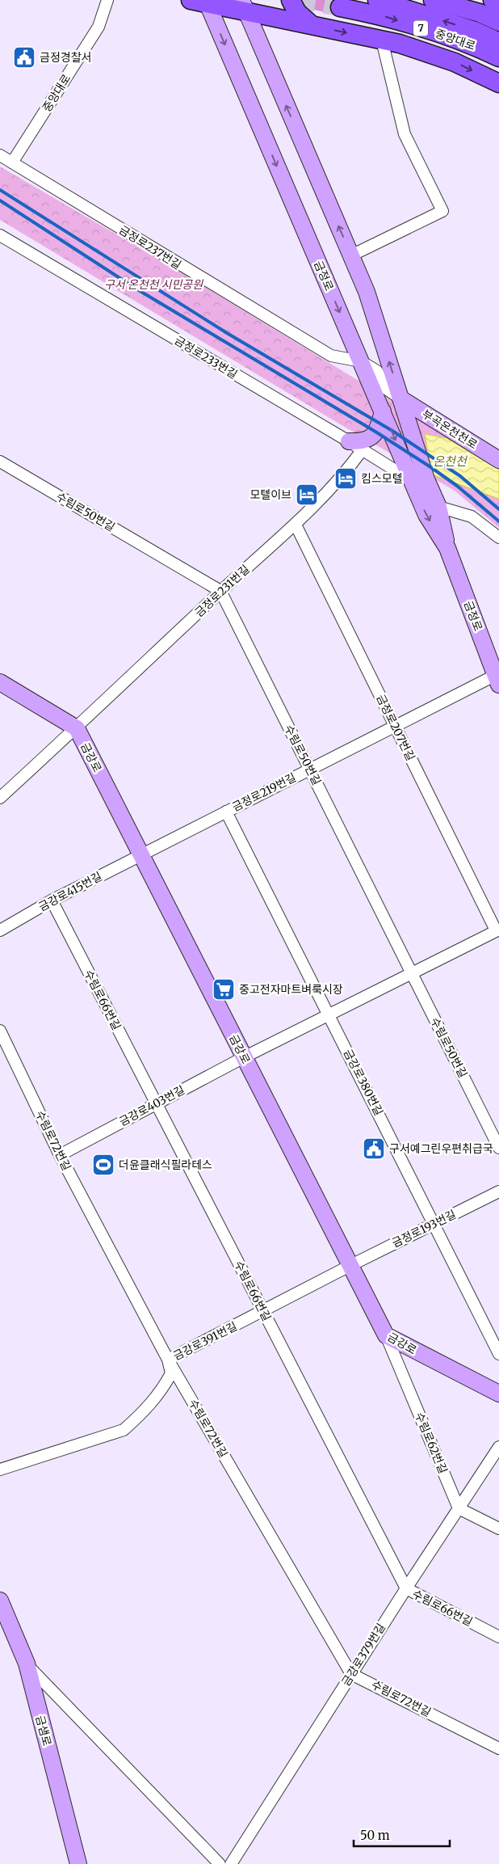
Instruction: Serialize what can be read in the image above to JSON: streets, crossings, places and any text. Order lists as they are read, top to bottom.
{
  "streets": {
    "main road": [
      "7",
      "중앙대로",
      "금정로",
      "부곡온천천로",
      "금강로",
      "금샘로"
    ],
    "street": [
      "금정로237번길",
      "금정로233번길",
      "수림로50번길",
      "금정로231번길",
      "금정로207번길",
      "금정로219번길",
      "금강로415번길",
      "수림로66번길",
      "금강로380번길",
      "금강로403번길",
      "수림로72번길",
      "금정로193번길",
      "금강로391번길",
      "수림로62번길",
      "금강로379번길"
    ]
  },
  "crossings": [
    ["중앙대로", "금정로237번길"],
    ["금정로237번길", "금정로"],
    ["금정로237번길", "부곡온천천로"],
    ["금정로", "금정로233번길"],
    ["금정로", "부곡온천천로"],
    ["금정로", "금정로219번길"],
    ["금정로233번길", "금정로231번길"],
    ["수림로50번길", "금정로231번길"],
    ["수림로50번길", "금정로207번길"],
    ["수림로50번길", "금정로219번길"],
    ["금정로231번길", "금정로207번길"],
    ["금정로231번길", "금강로"],
    ["금정로207번길", "금강로"],
    ["금정로207번길", "금정로219번길"],
    ["금정로207번길", "금강로380번길"],
    ["금정로207번길", "금강로403번길"],
    ["금강로", "금정로219번길"],
    ["금강로", "금강로415번길"],
    ["금강로", "금강로403번길"],
    ["금강로", "금정로193번길"],
    ["금강로", "금강로391번길"],
    ["금강로", "수림로62번길"],
    ["금정로219번길", "금강로415번길"],
    ["금정로219번길", "금강로380번길"],
    ["금강로415번길", "수림로66번길"],
    ["수림로66번길", "금강로403번길"],
    ["수림로66번길", "금강로391번길"],
    ["수림로66번길", "금강로379번길"],
    ["금강로380번길", "금정로193번길"],
    ["금강로403번길", "수림로72번길"],
    ["수림로72번길", "금강로391번길"],
    ["수림로72번길", "금강로379번길"],
    ["금정로193번길", "금강로391번길"],
    ["수림로62번길", "금강로379번길"]
  ],
  "water": ["온천천"],
  "parks": ["구서 온천천 시민공원"],
  "places": {
    "public building": ["금정경찰서", "구서예그린우편취급국"],
    "hotel": ["킴스모텔", "모텔이브"],
    "supermarket": ["중고전자마트벼룩시장"],
    "sports": ["더윤클래식필라테스"]
  },
  "scale_bar": "50 m"
}
